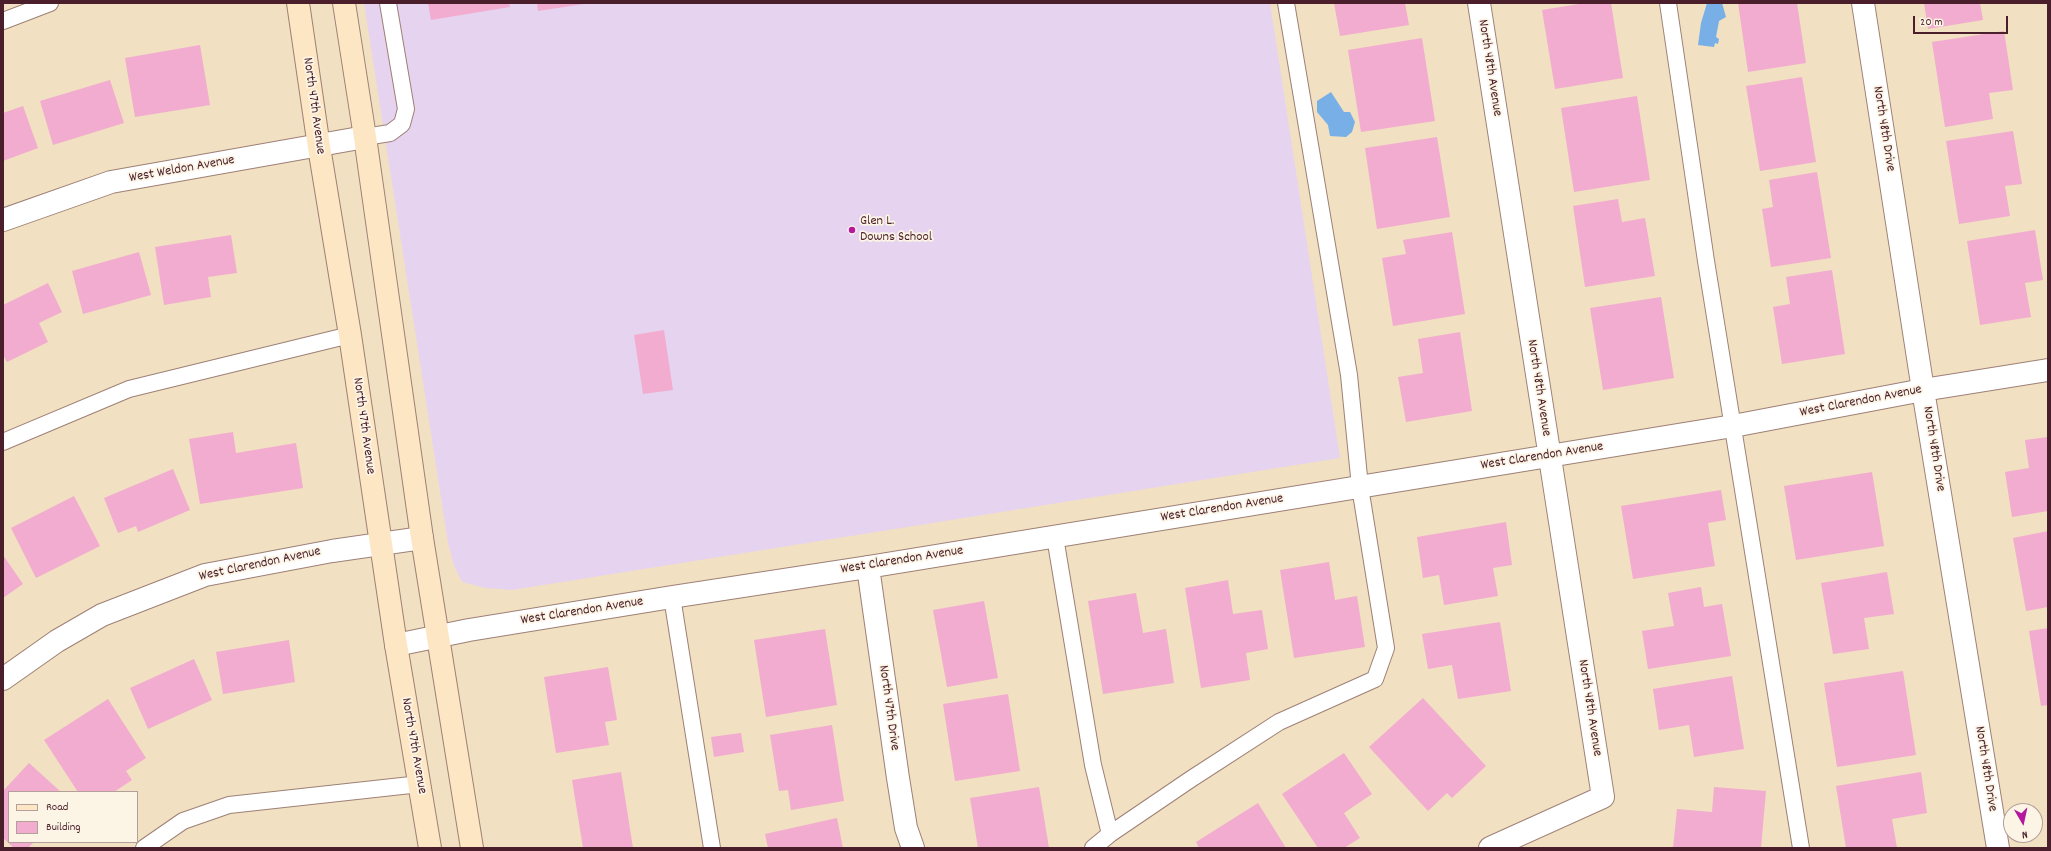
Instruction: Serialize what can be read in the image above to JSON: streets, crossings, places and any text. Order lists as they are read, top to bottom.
{
  "streets": {
    "street": [
      "North 48th Avenue",
      "North 47th Avenue",
      "North 48th Drive",
      "West Weldon Avenue",
      "West Clarendon Avenue",
      "North 47th Drive"
    ]
  },
  "crossings": [
    ["North 48th Avenue", "West Clarendon Avenue"],
    ["North 47th Avenue", "West Weldon Avenue"],
    ["North 47th Avenue", "West Clarendon Avenue"],
    ["North 48th Drive", "West Clarendon Avenue"],
    ["West Clarendon Avenue", "North 47th Drive"]
  ],
  "places": ["Glen L. Downs School"],
  "legend": ["Road", "Building"],
  "scale_bar": "20 m",
  "north": "bottom"
}
